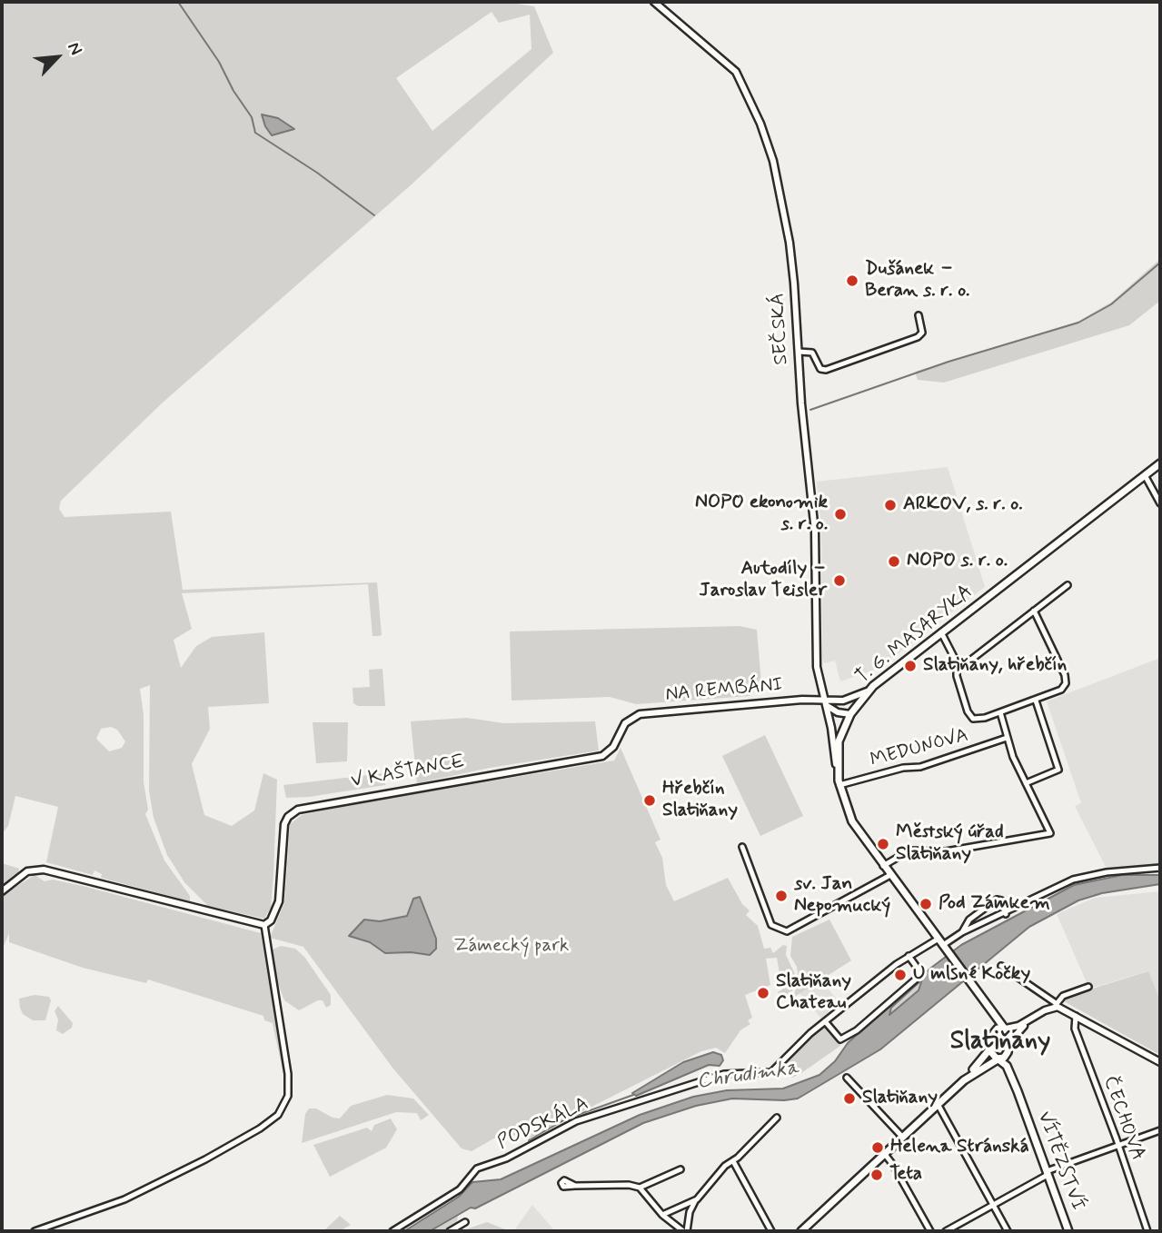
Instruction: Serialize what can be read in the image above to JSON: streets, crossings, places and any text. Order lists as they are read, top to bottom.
{
  "streets": {
    "main road": ["T. G. MASARYKA", "VÍTĚZSTVÍ"],
    "street": [
      "SEČSKÁ",
      "NA REMBÁNI",
      "MEDUNOVA",
      "V KAŠTANCE",
      "ČECHOVA",
      "PODSKÁLA"
    ]
  },
  "crossings": [
    ["SEČSKÁ", "T. G. MASARYKA"],
    ["SEČSKÁ", "NA REMBÁNI"],
    ["T. G. MASARYKA", "MEDUNOVA"],
    ["T. G. MASARYKA", "PODSKÁLA"],
    ["T. G. MASARYKA", "VÍTĚZSTVÍ"],
    ["NA REMBÁNI", "V KAŠTANCE"]
  ],
  "districts": ["Slatiňany"],
  "water": ["Chrudimka"],
  "parks": ["Zámecký park"],
  "places": [
    "Dušánek – Beran s. r. o.",
    "ARKOV, s. r. o.",
    "NOPO ekonomik s. r. o.",
    "NOPO s. r. o.",
    "Autodíly – Jaroslav Teisler",
    "Slatiňany, hřebčín",
    "Hřebčín Slatiňany",
    "Městský úřad Slatiňany",
    "sv. Jan Nepomucký",
    "Pod Zámkem",
    "U mlsné Kočky",
    "Slatiňany Chateau",
    "Slatiňany",
    "Helena Stránská",
    "Teta"
  ],
  "north": "top right"
}
